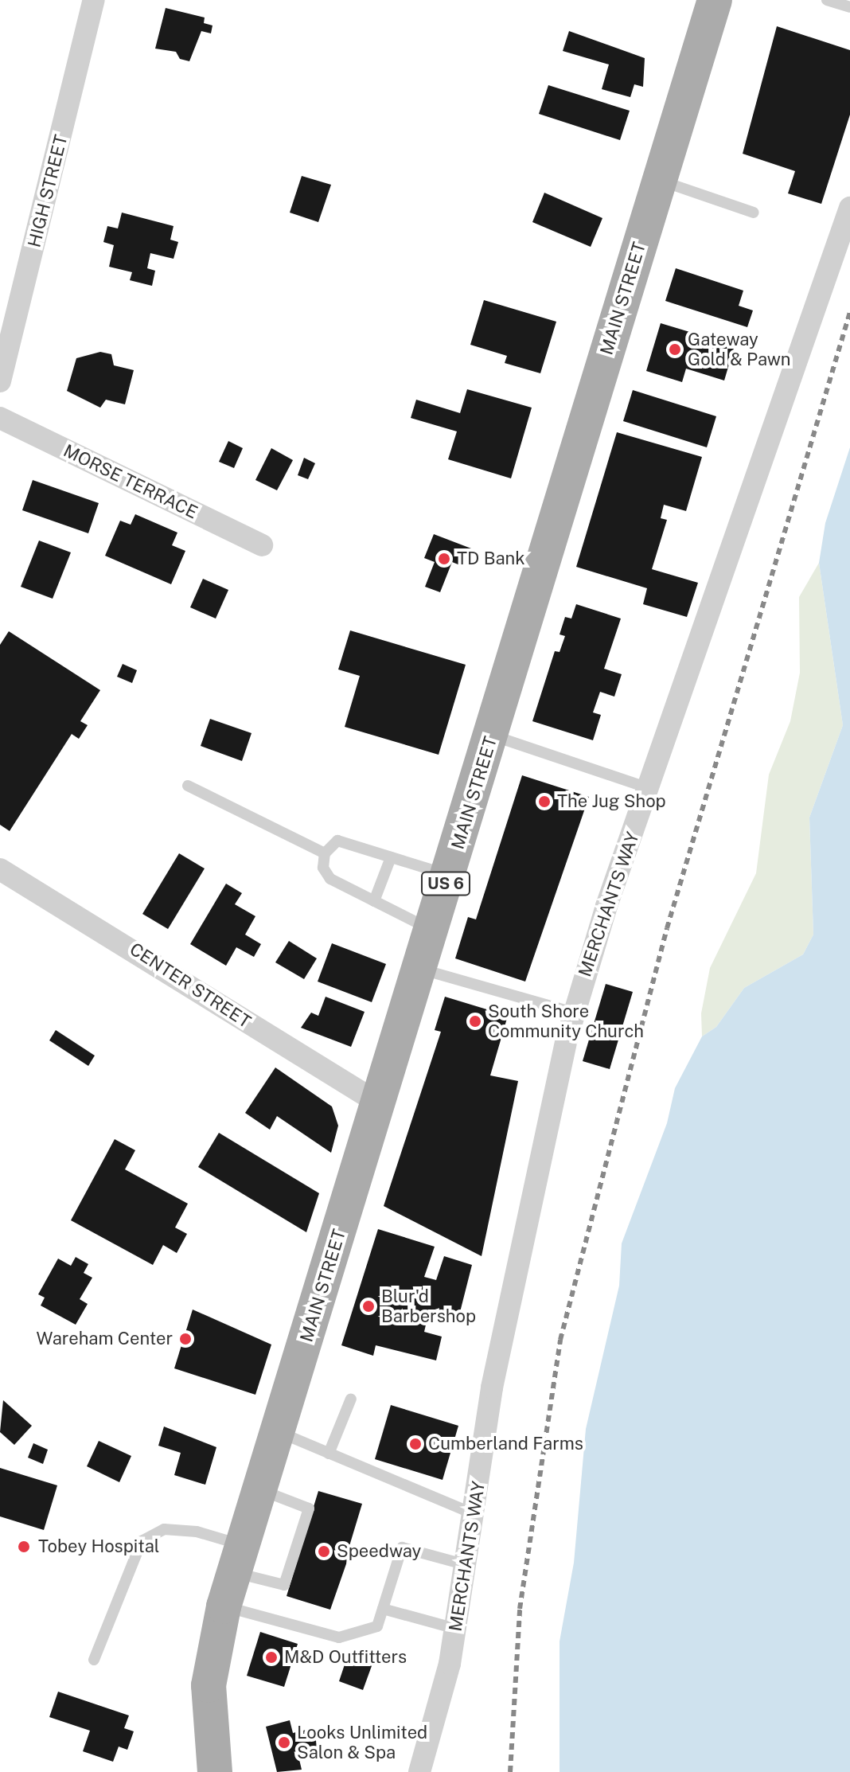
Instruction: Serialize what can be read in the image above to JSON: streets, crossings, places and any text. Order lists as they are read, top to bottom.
{
  "streets": {
    "main road": ["MAIN STREET", "US 6"],
    "street": [
      "HIGH STREET",
      "MORSE TERRACE",
      "MERCHANTS WAY",
      "CENTER STREET"
    ]
  },
  "crossings": [
    ["MAIN STREET", "CENTER STREET"]
  ],
  "places": [
    "Gateway Gold & Pawn",
    "TD Bank",
    "The Jug Shop",
    "South Shore Community Church",
    "Blur'd Barbershop",
    "Wareham Center",
    "Cumberland Farms",
    "Tobey Hospital",
    "Speedway",
    "M&D Outfitters",
    "Looks Unlimited Salon & Spa"
  ]
}
